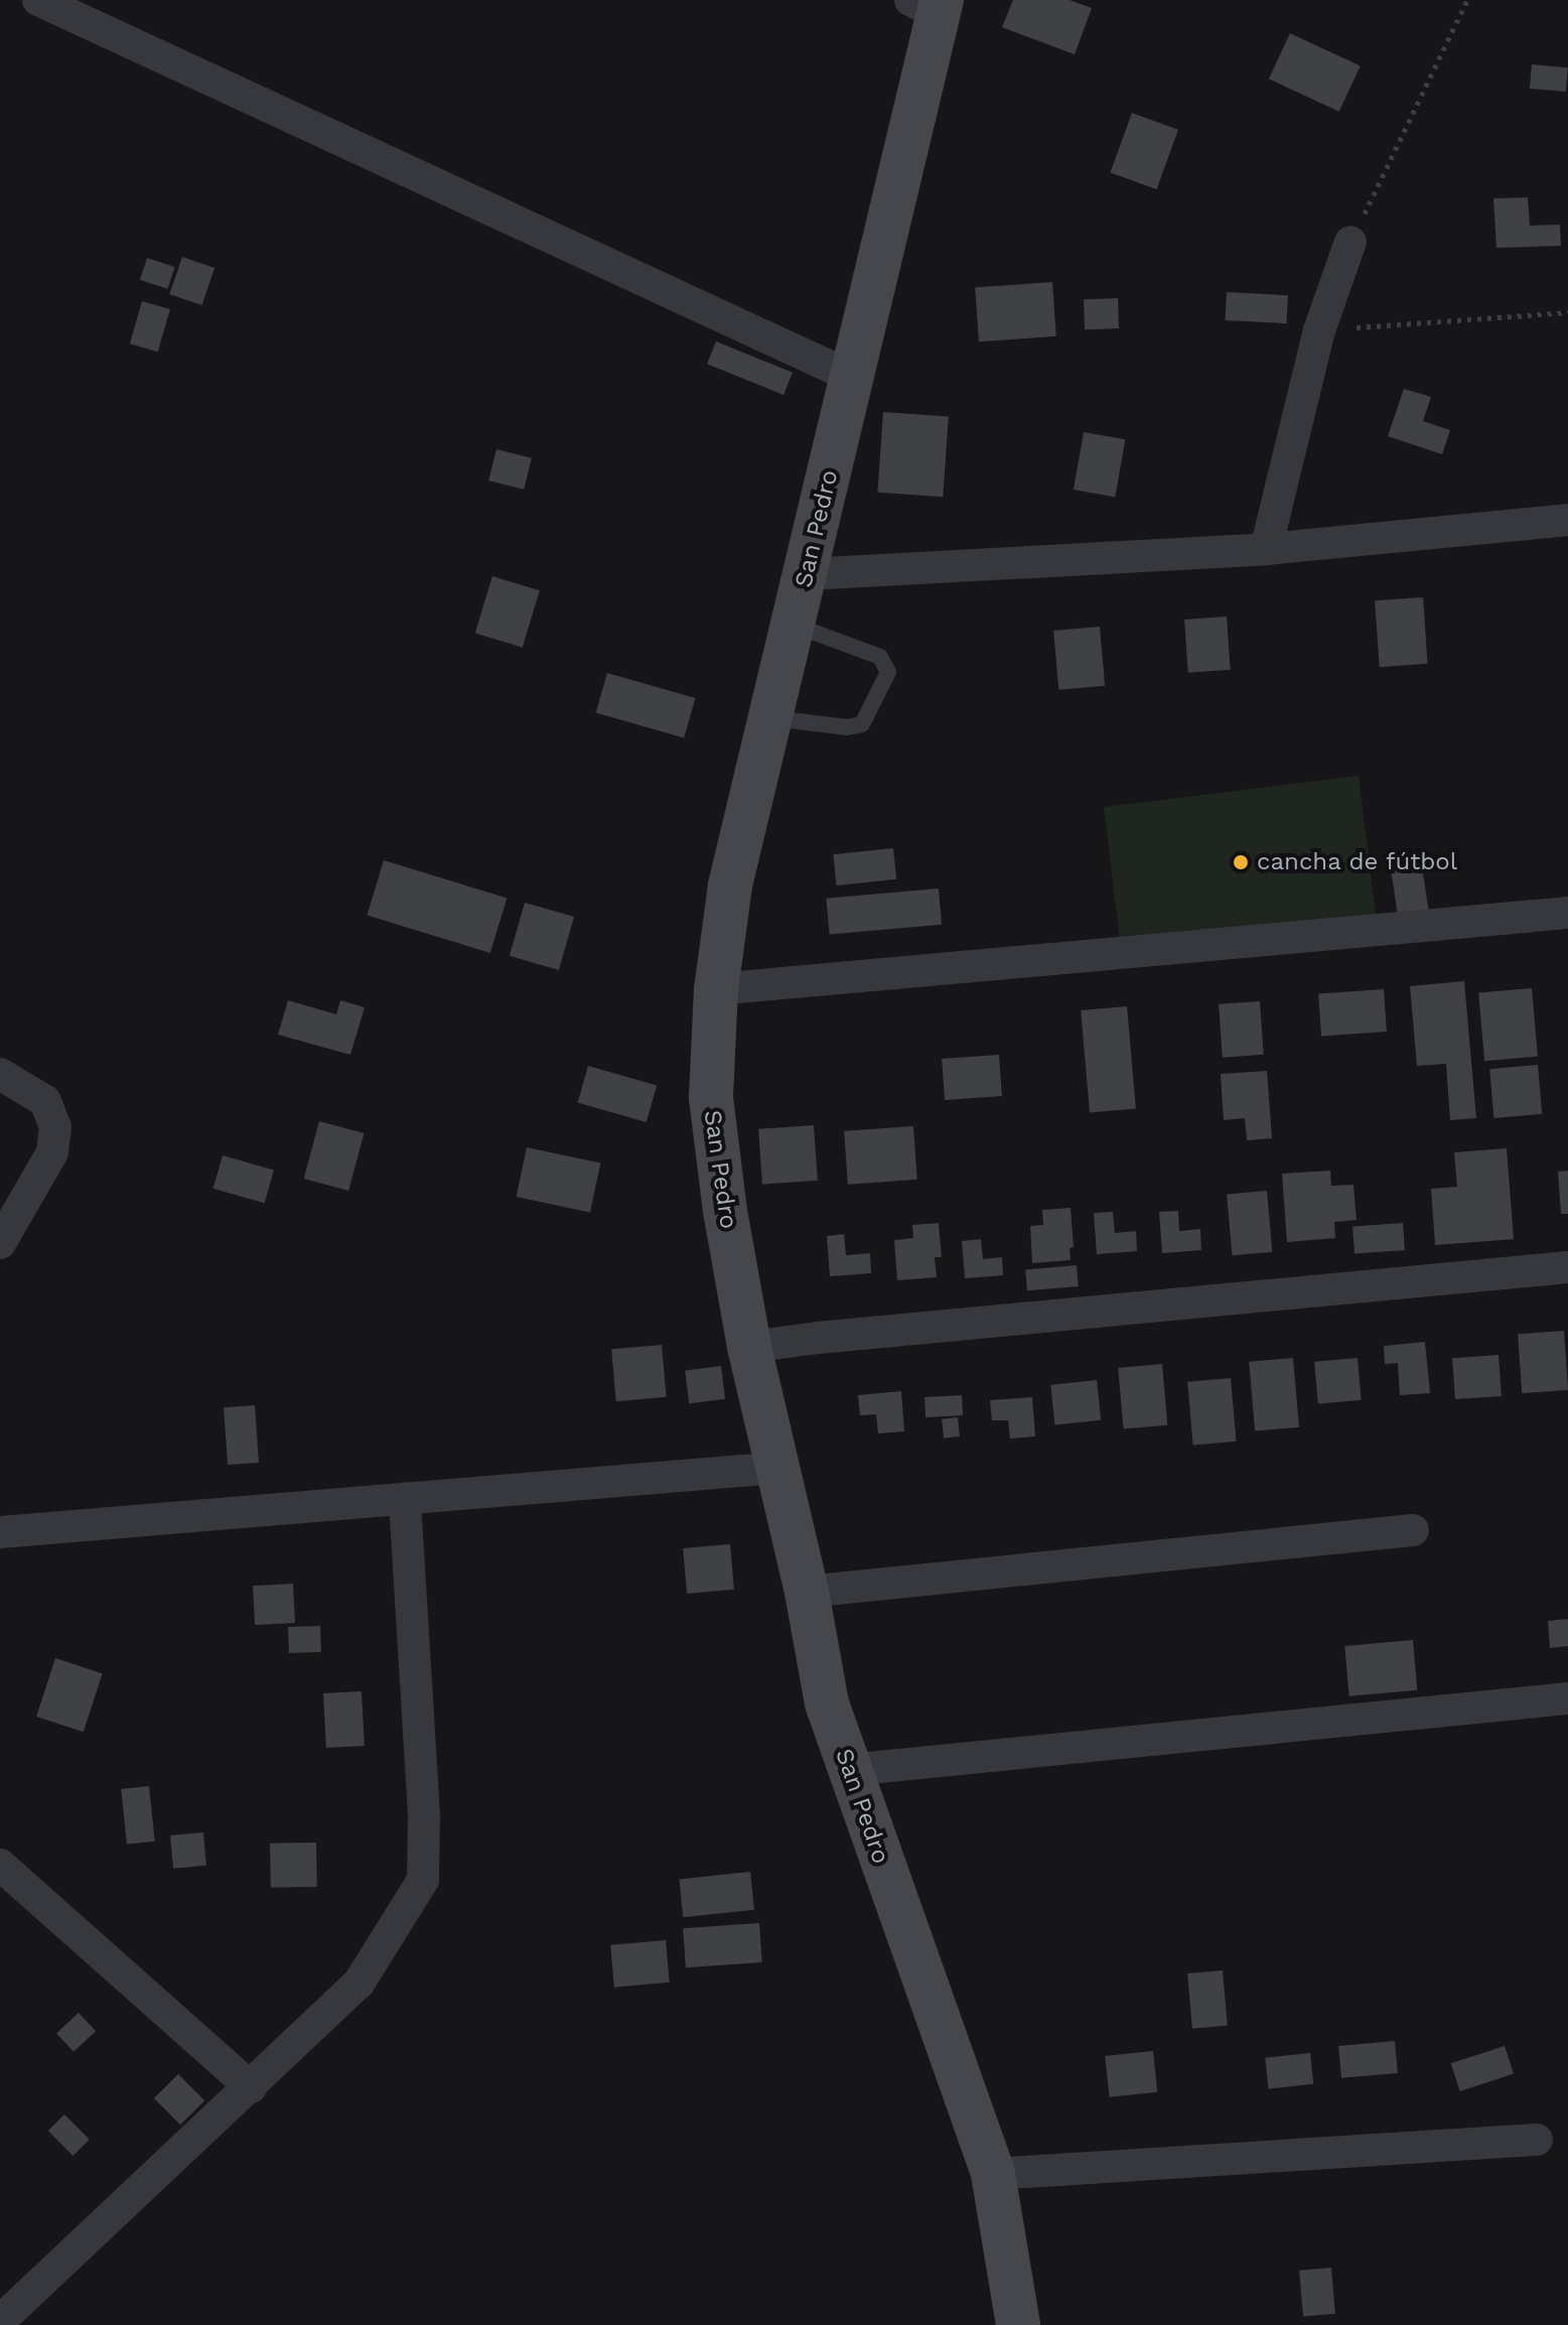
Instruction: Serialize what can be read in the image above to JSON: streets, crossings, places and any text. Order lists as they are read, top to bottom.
{
  "streets": {
    "main road": ["San Pedro"]
  },
  "places": ["cancha de fútbol"]
}
